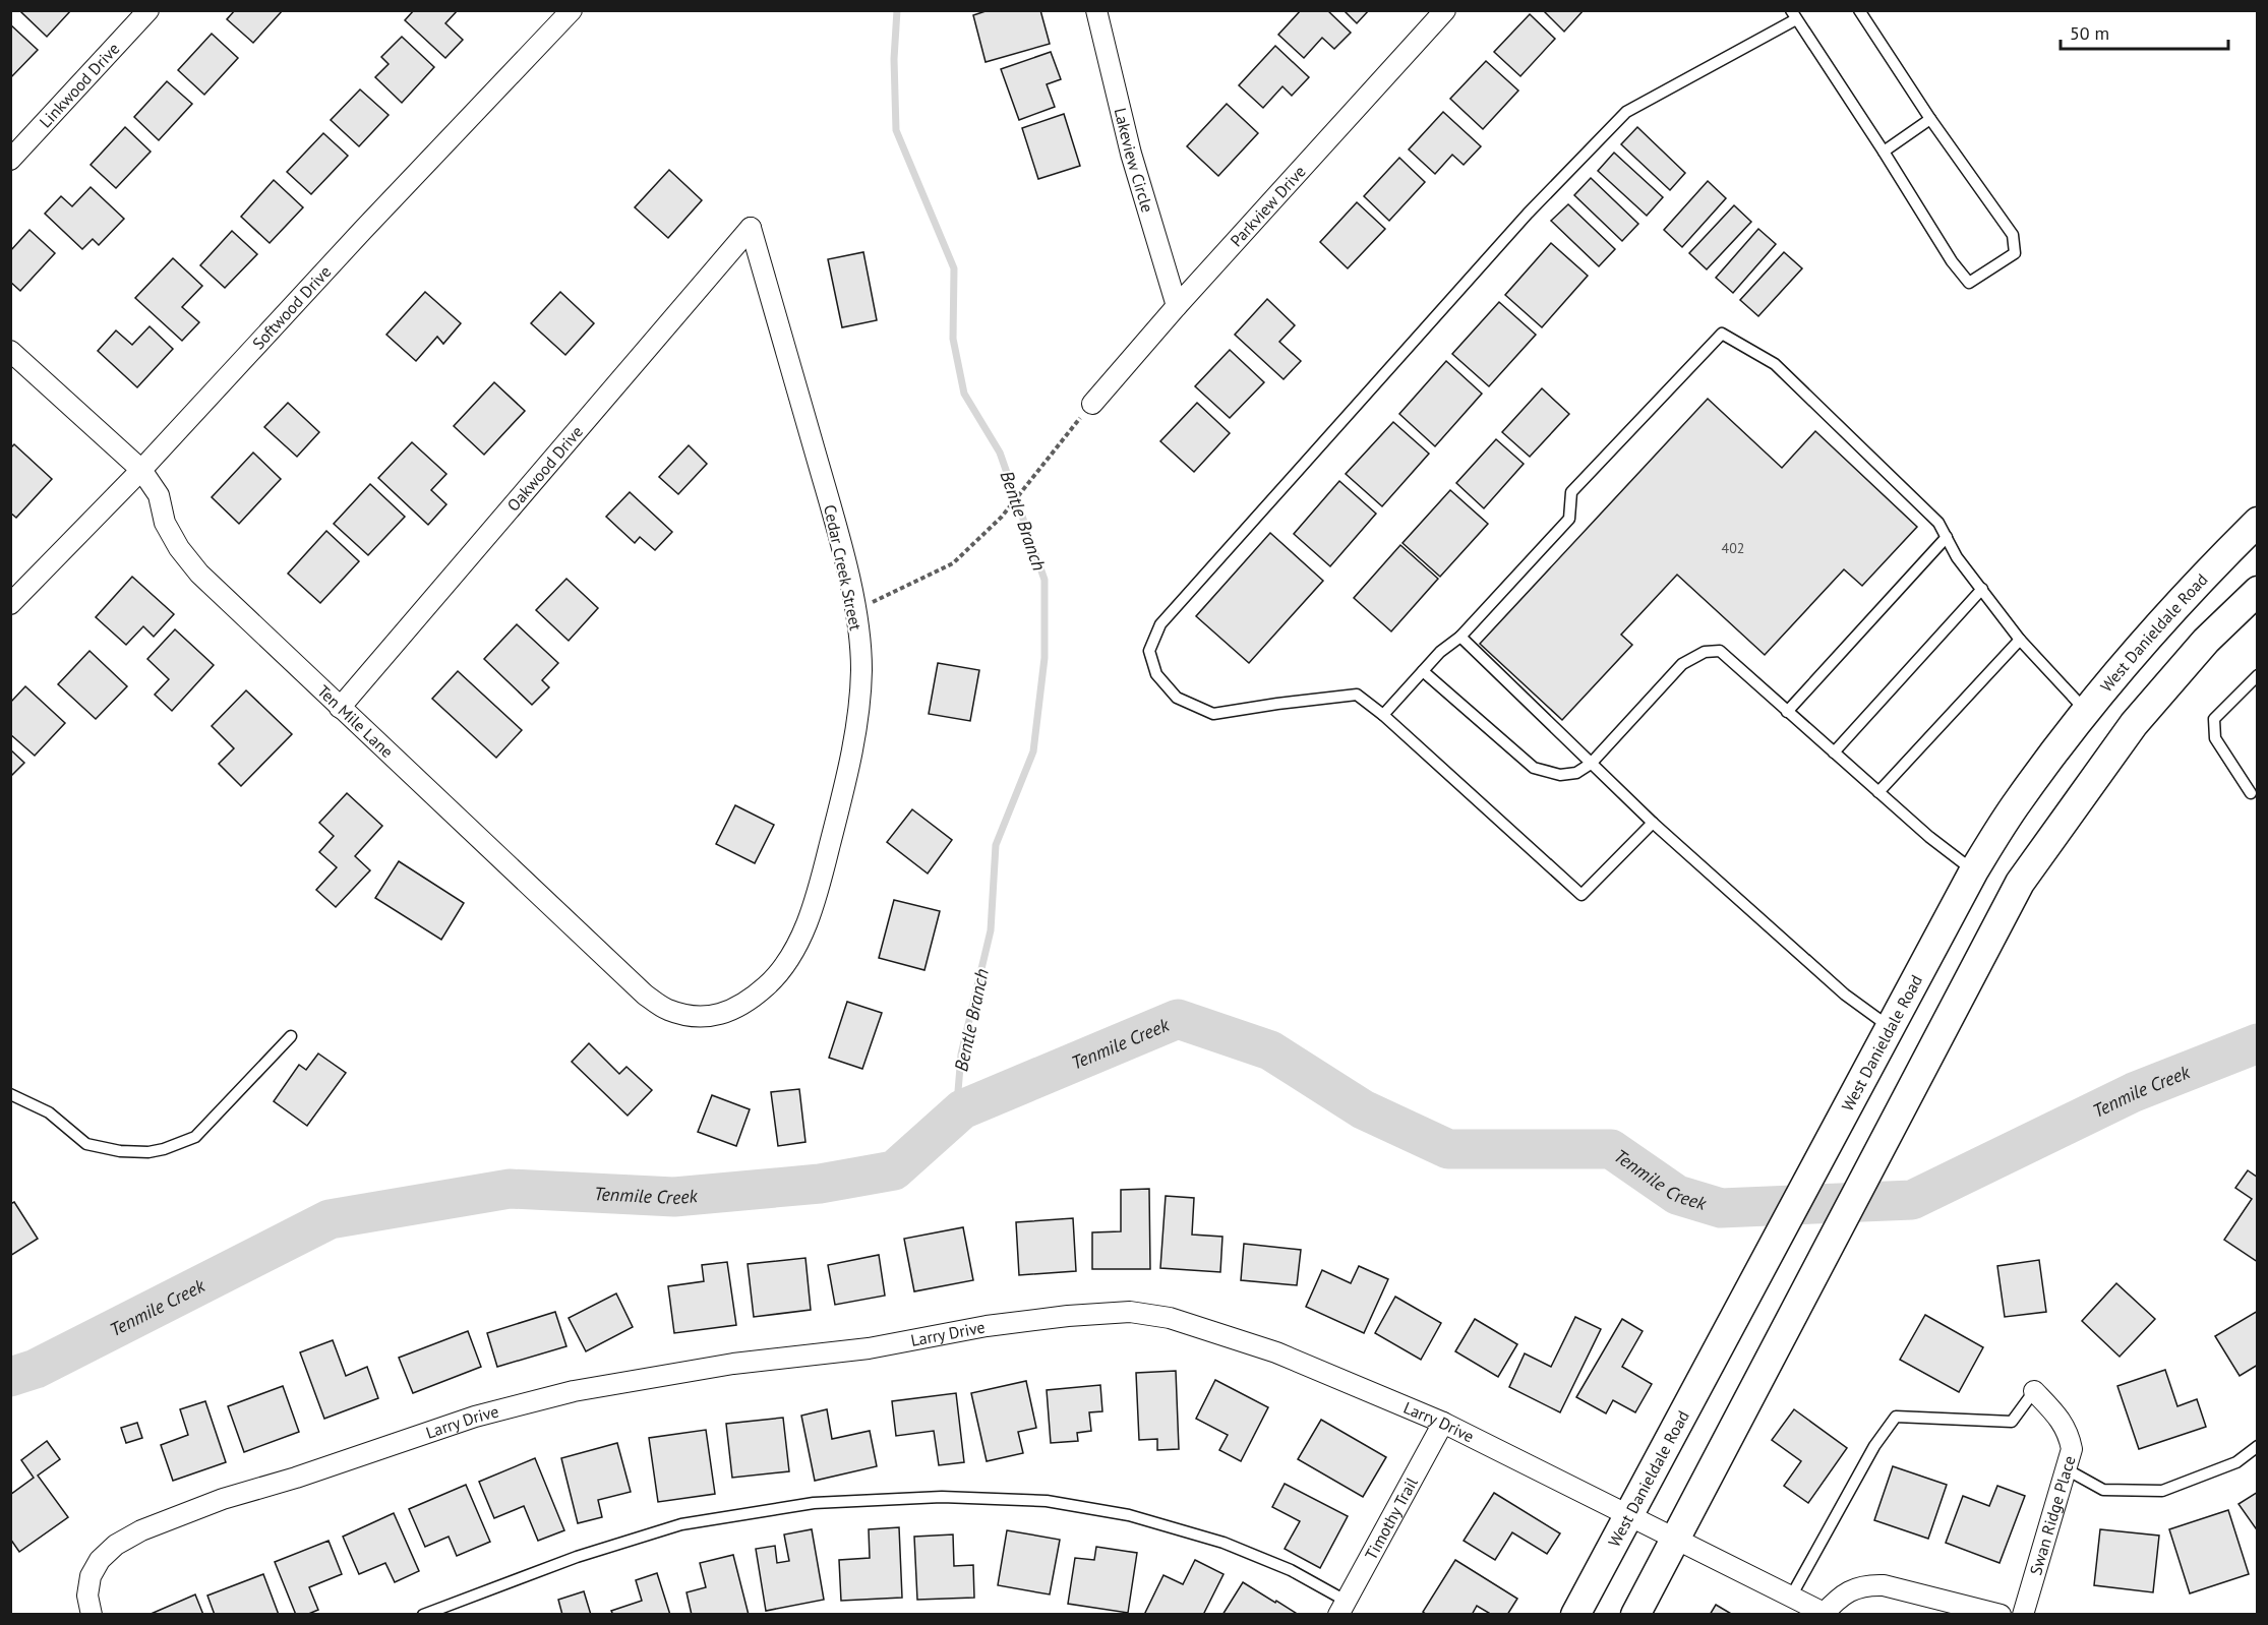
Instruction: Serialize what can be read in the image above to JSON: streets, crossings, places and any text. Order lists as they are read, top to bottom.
{
  "streets": {
    "main road": ["West Danieldale Road"],
    "street": [
      "Linkwood Drive",
      "Lakeview Circle",
      "Parkview Drive",
      "Softwood Drive",
      "Oakwood Drive",
      "Cedar Creek Street",
      "Ten Mile Lane",
      "Larry Drive",
      "Swan Ridge Place",
      "Timothy Trail"
    ]
  },
  "crossings": [
    ["Lakeview Circle", "Parkview Drive"],
    ["Softwood Drive", "Ten Mile Lane"],
    ["Oakwood Drive", "Cedar Creek Street"],
    ["Oakwood Drive", "Ten Mile Lane"],
    ["Cedar Creek Street", "Ten Mile Lane"],
    ["West Danieldale Road", "Larry Drive"],
    ["Larry Drive", "Timothy Trail"]
  ],
  "water": ["Bentle Branch", "Tenmile Creek"],
  "house_numbers": ["402"],
  "scale_bar": "50 m"
}
